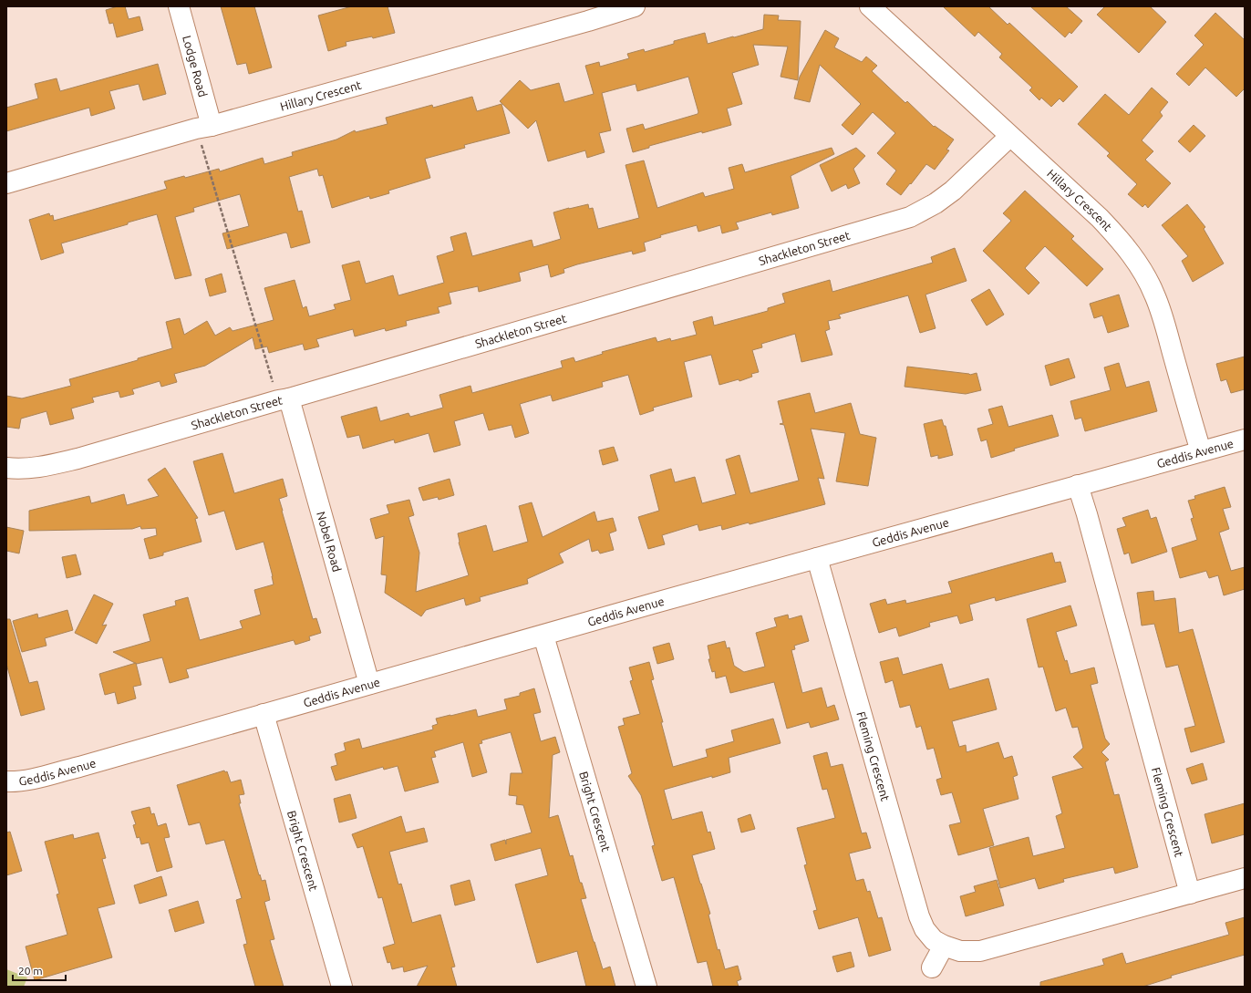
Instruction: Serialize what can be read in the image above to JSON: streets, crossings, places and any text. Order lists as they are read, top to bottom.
{
  "streets": {
    "street": [
      "Lodge Road",
      "Hillary Crescent",
      "Shackleton Street",
      "Geddis Avenue",
      "Nobel Road",
      "Fleming Crescent",
      "Bright Crescent"
    ]
  },
  "crossings": [
    ["Lodge Road", "Hillary Crescent"],
    ["Hillary Crescent", "Shackleton Street"],
    ["Hillary Crescent", "Geddis Avenue"],
    ["Shackleton Street", "Nobel Road"],
    ["Geddis Avenue", "Nobel Road"],
    ["Geddis Avenue", "Fleming Crescent"],
    ["Geddis Avenue", "Bright Crescent"]
  ],
  "scale_bar": "20 m"
}
